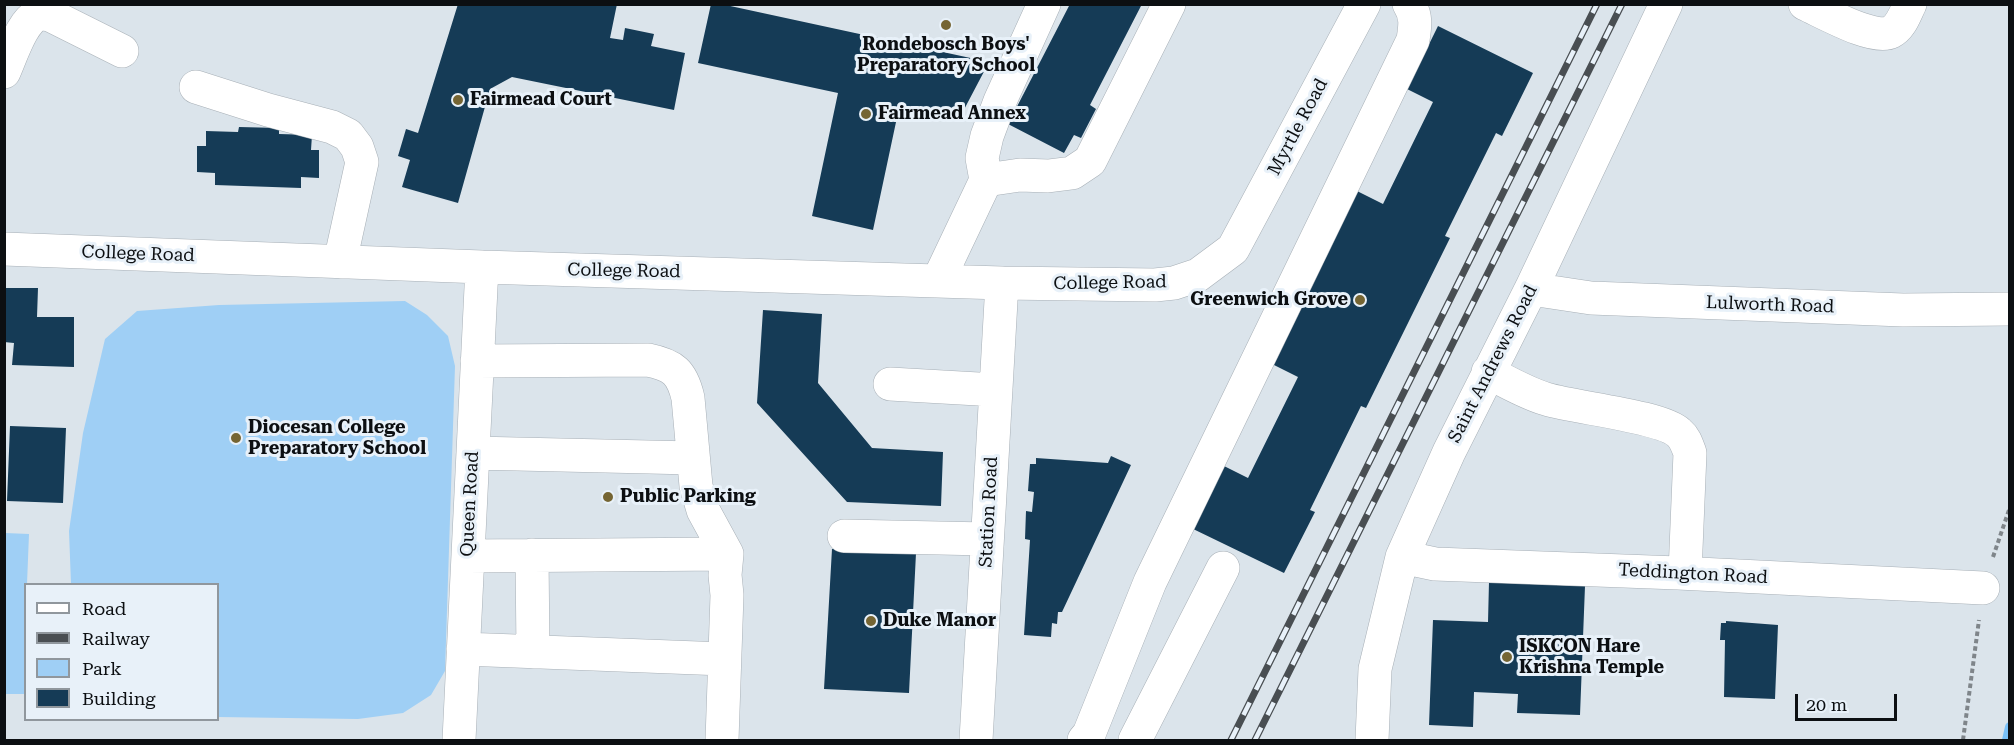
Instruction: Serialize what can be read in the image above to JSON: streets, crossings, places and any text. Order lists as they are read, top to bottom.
{
  "streets": {
    "street": [
      "Myrtle Road",
      "College Road",
      "Lulworth Road",
      "Saint Andrews Road",
      "Queen Road",
      "Station Road",
      "Teddington Road"
    ]
  },
  "crossings": [
    ["Myrtle Road", "College Road"],
    ["College Road", "Queen Road"],
    ["College Road", "Station Road"],
    ["Lulworth Road", "Saint Andrews Road"],
    ["Saint Andrews Road", "Teddington Road"]
  ],
  "places": [
    "Rondebosch Boys' Preparatory School",
    "Fairmead Court",
    "Fairmead Annex",
    "Greenwich Grove",
    "Diocesan College Preparatory School",
    "Public Parking",
    "Duke Manor",
    "ISKCON Hare Krishna Temple"
  ],
  "legend": [
    "Road",
    "Railway",
    "Park",
    "Building"
  ],
  "scale_bar": "20 m"
}
